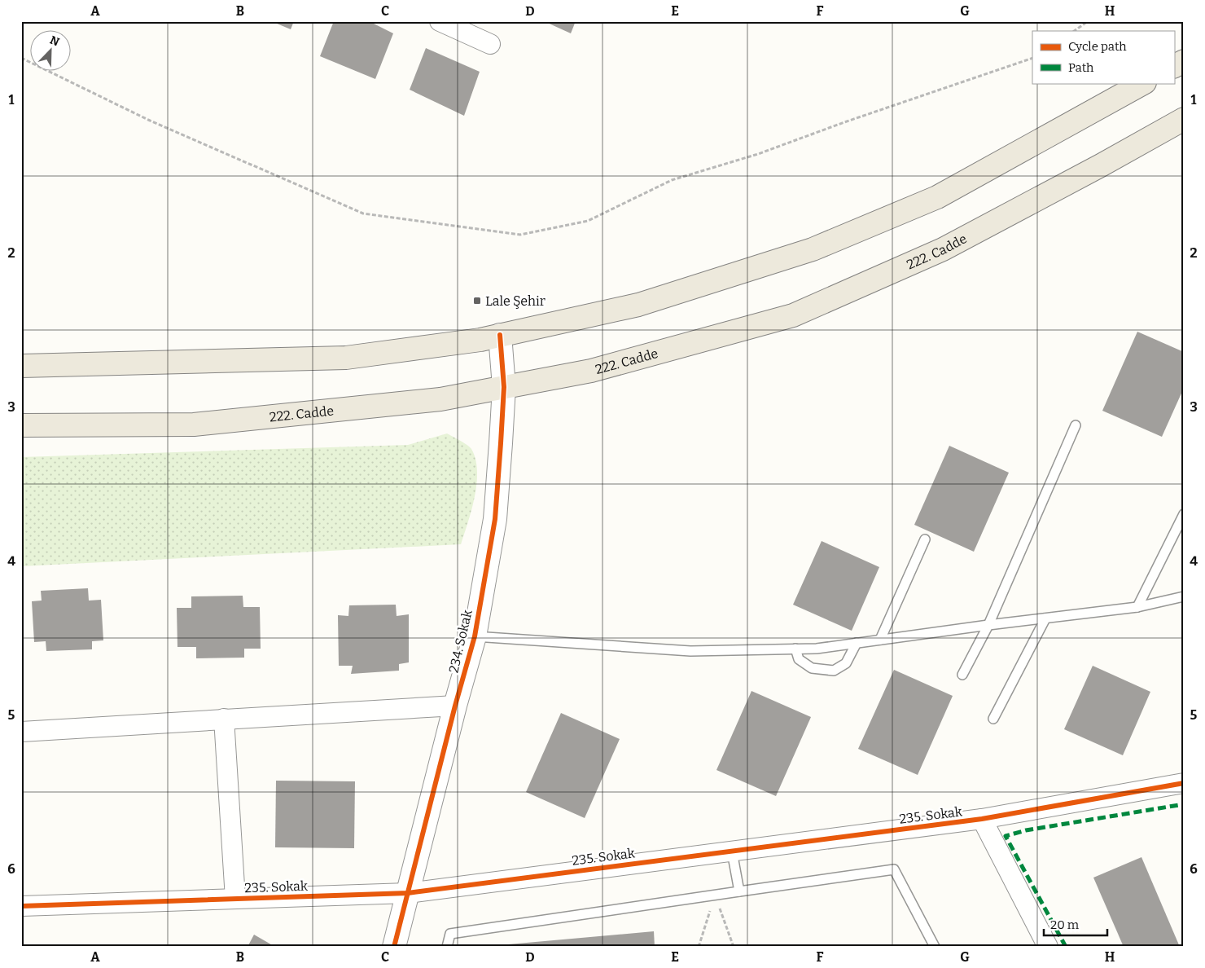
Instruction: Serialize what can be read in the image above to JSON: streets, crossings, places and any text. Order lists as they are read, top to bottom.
{
  "streets": {
    "main road": ["222. Cadde"],
    "street": ["234. Sokak", "235. Sokak"]
  },
  "crossings": [
    ["222. Cadde", "234. Sokak"],
    ["234. Sokak", "235. Sokak"]
  ],
  "places": {
    "transit": ["Lale Şehir"]
  },
  "legend": ["Cycle path", "Path"],
  "scale_bar": "20 m",
  "north": "top right",
  "grid": {
    "columns": [
      "A",
      "B",
      "C",
      "D",
      "E",
      "F",
      "G",
      "H"
    ],
    "rows": [
      "1",
      "2",
      "3",
      "4",
      "5",
      "6"
    ]
  }
}
